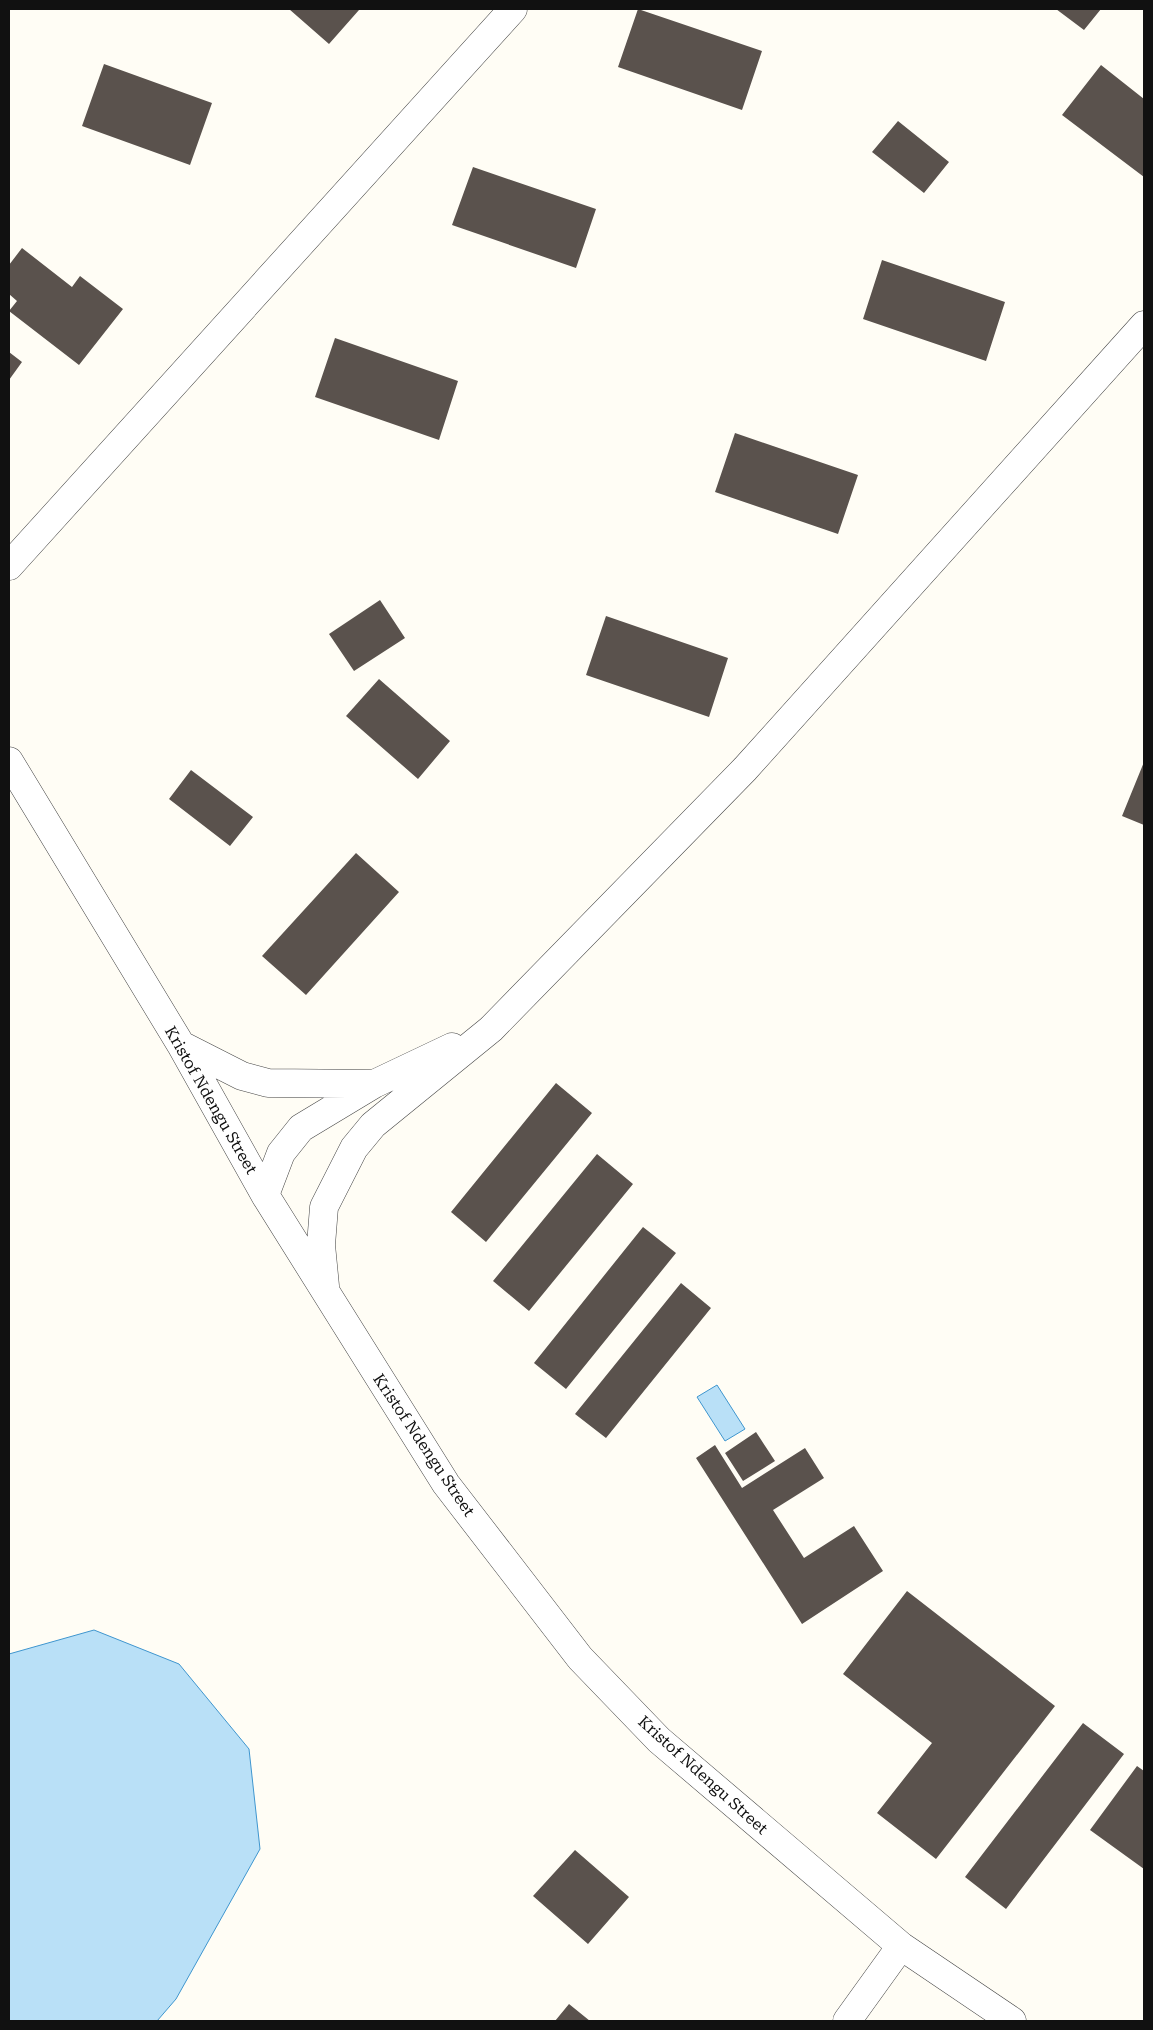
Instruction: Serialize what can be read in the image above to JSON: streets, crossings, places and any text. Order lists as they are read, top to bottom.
{
  "streets": {
    "street": ["Kristof Ndengu Street"]
  }
}
